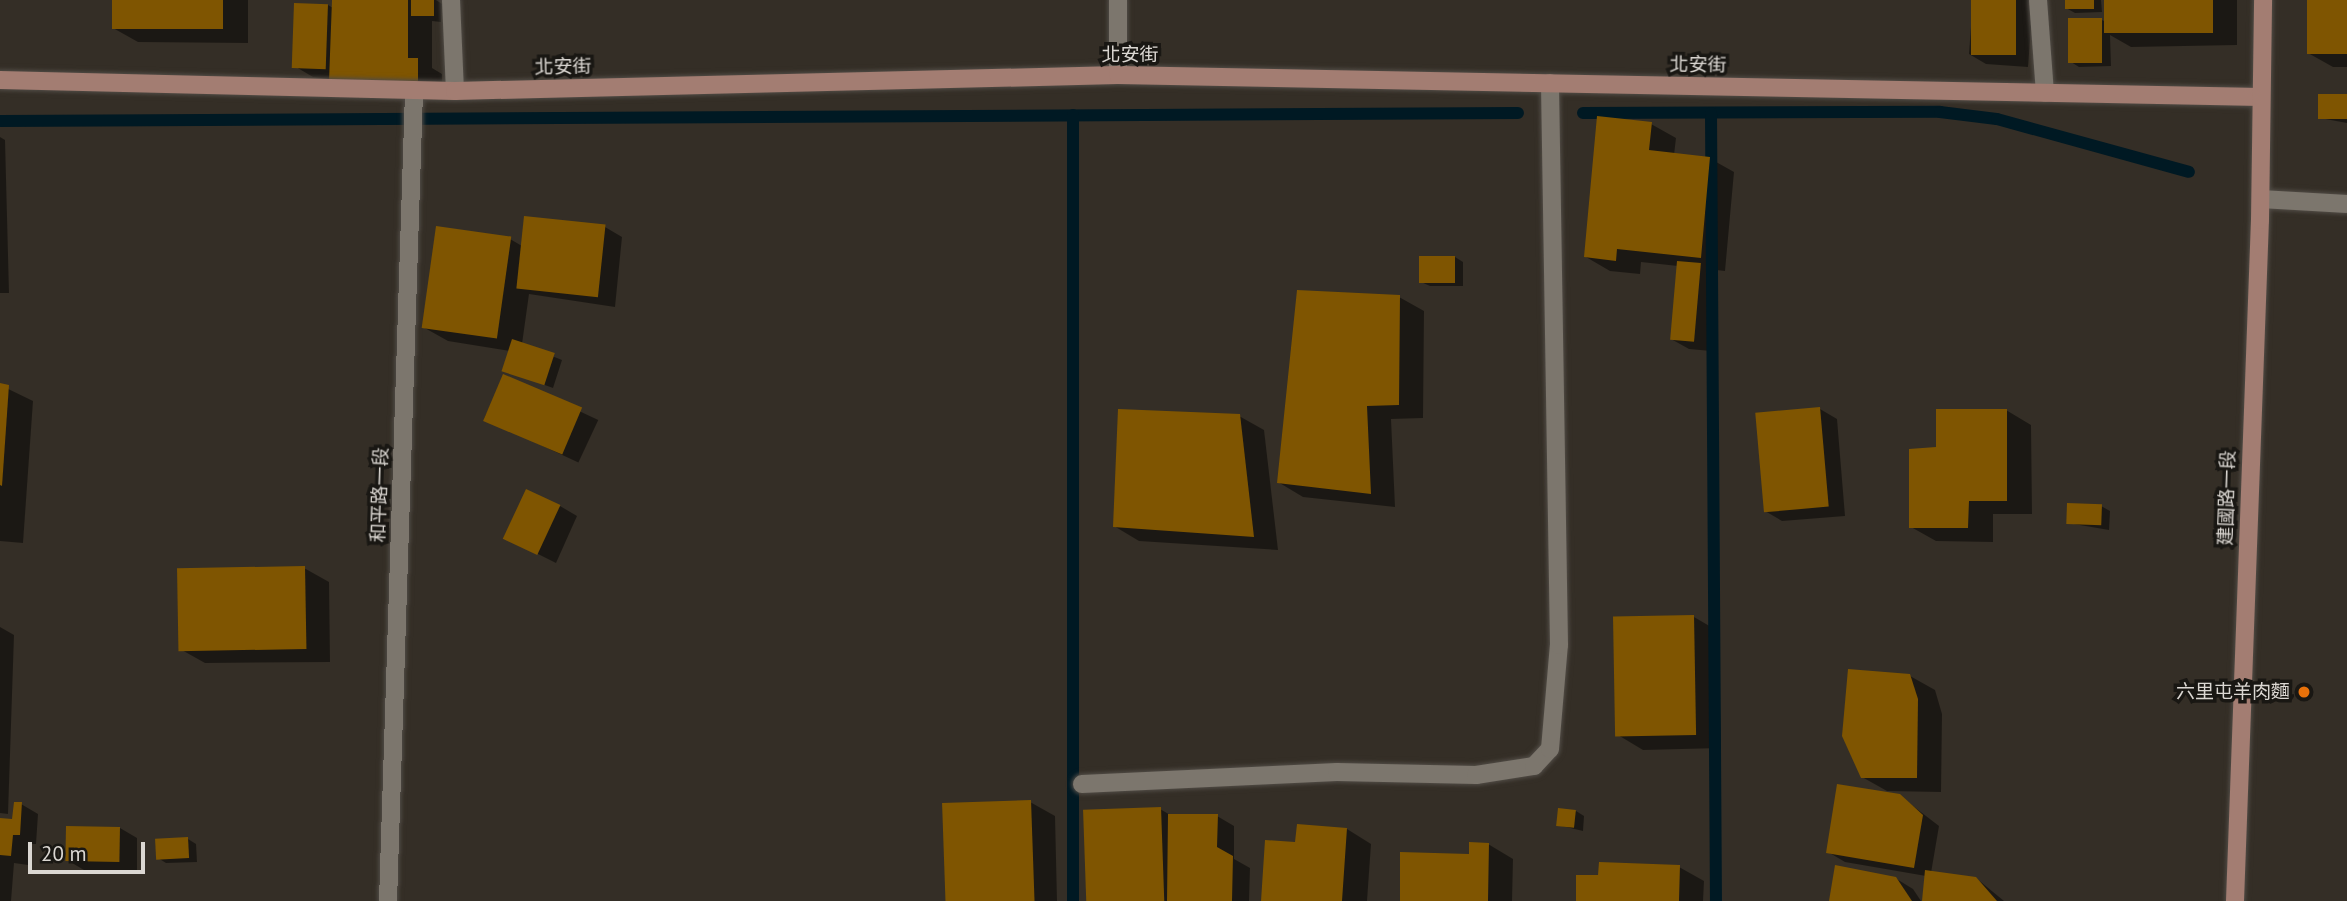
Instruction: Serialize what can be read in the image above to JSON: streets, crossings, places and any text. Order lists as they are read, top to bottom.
{
  "streets": {
    "street": ["北安街", "和平路一段", "建國路一段"]
  },
  "crossings": [
    ["北安街", "和平路一段"],
    ["北安街", "建國路一段"]
  ],
  "places": ["六里屯羊肉麵"],
  "scale_bar": "20 m"
}
